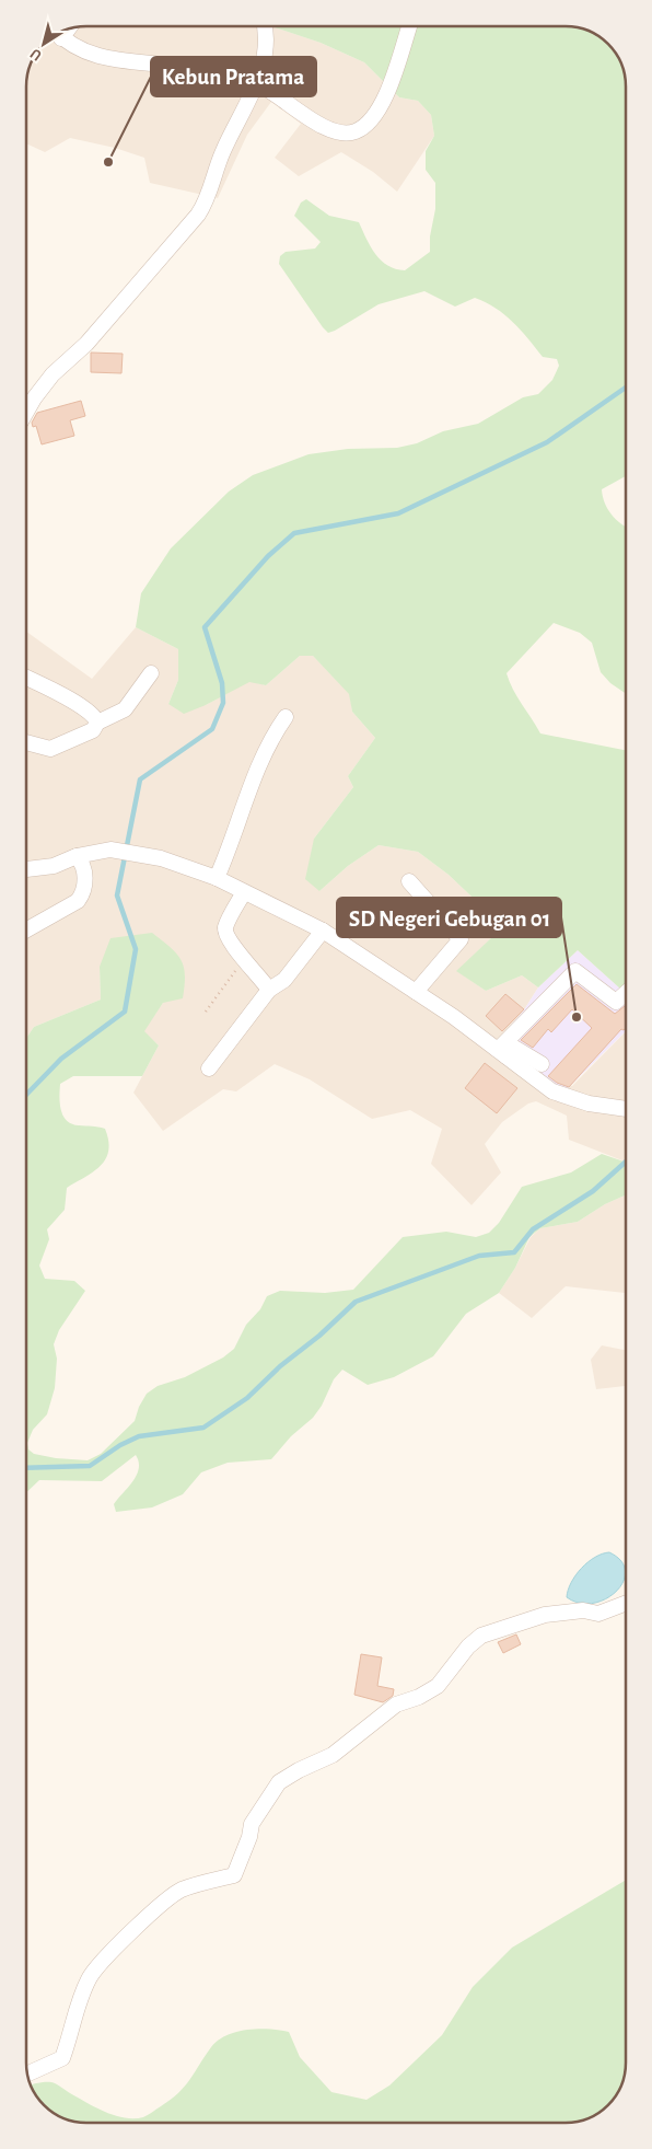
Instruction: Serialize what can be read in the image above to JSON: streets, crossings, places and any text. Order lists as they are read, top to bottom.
{
  "places": ["Kebun Pratama", "SD Negeri Gebugan 01"],
  "north": "bottom left"
}
